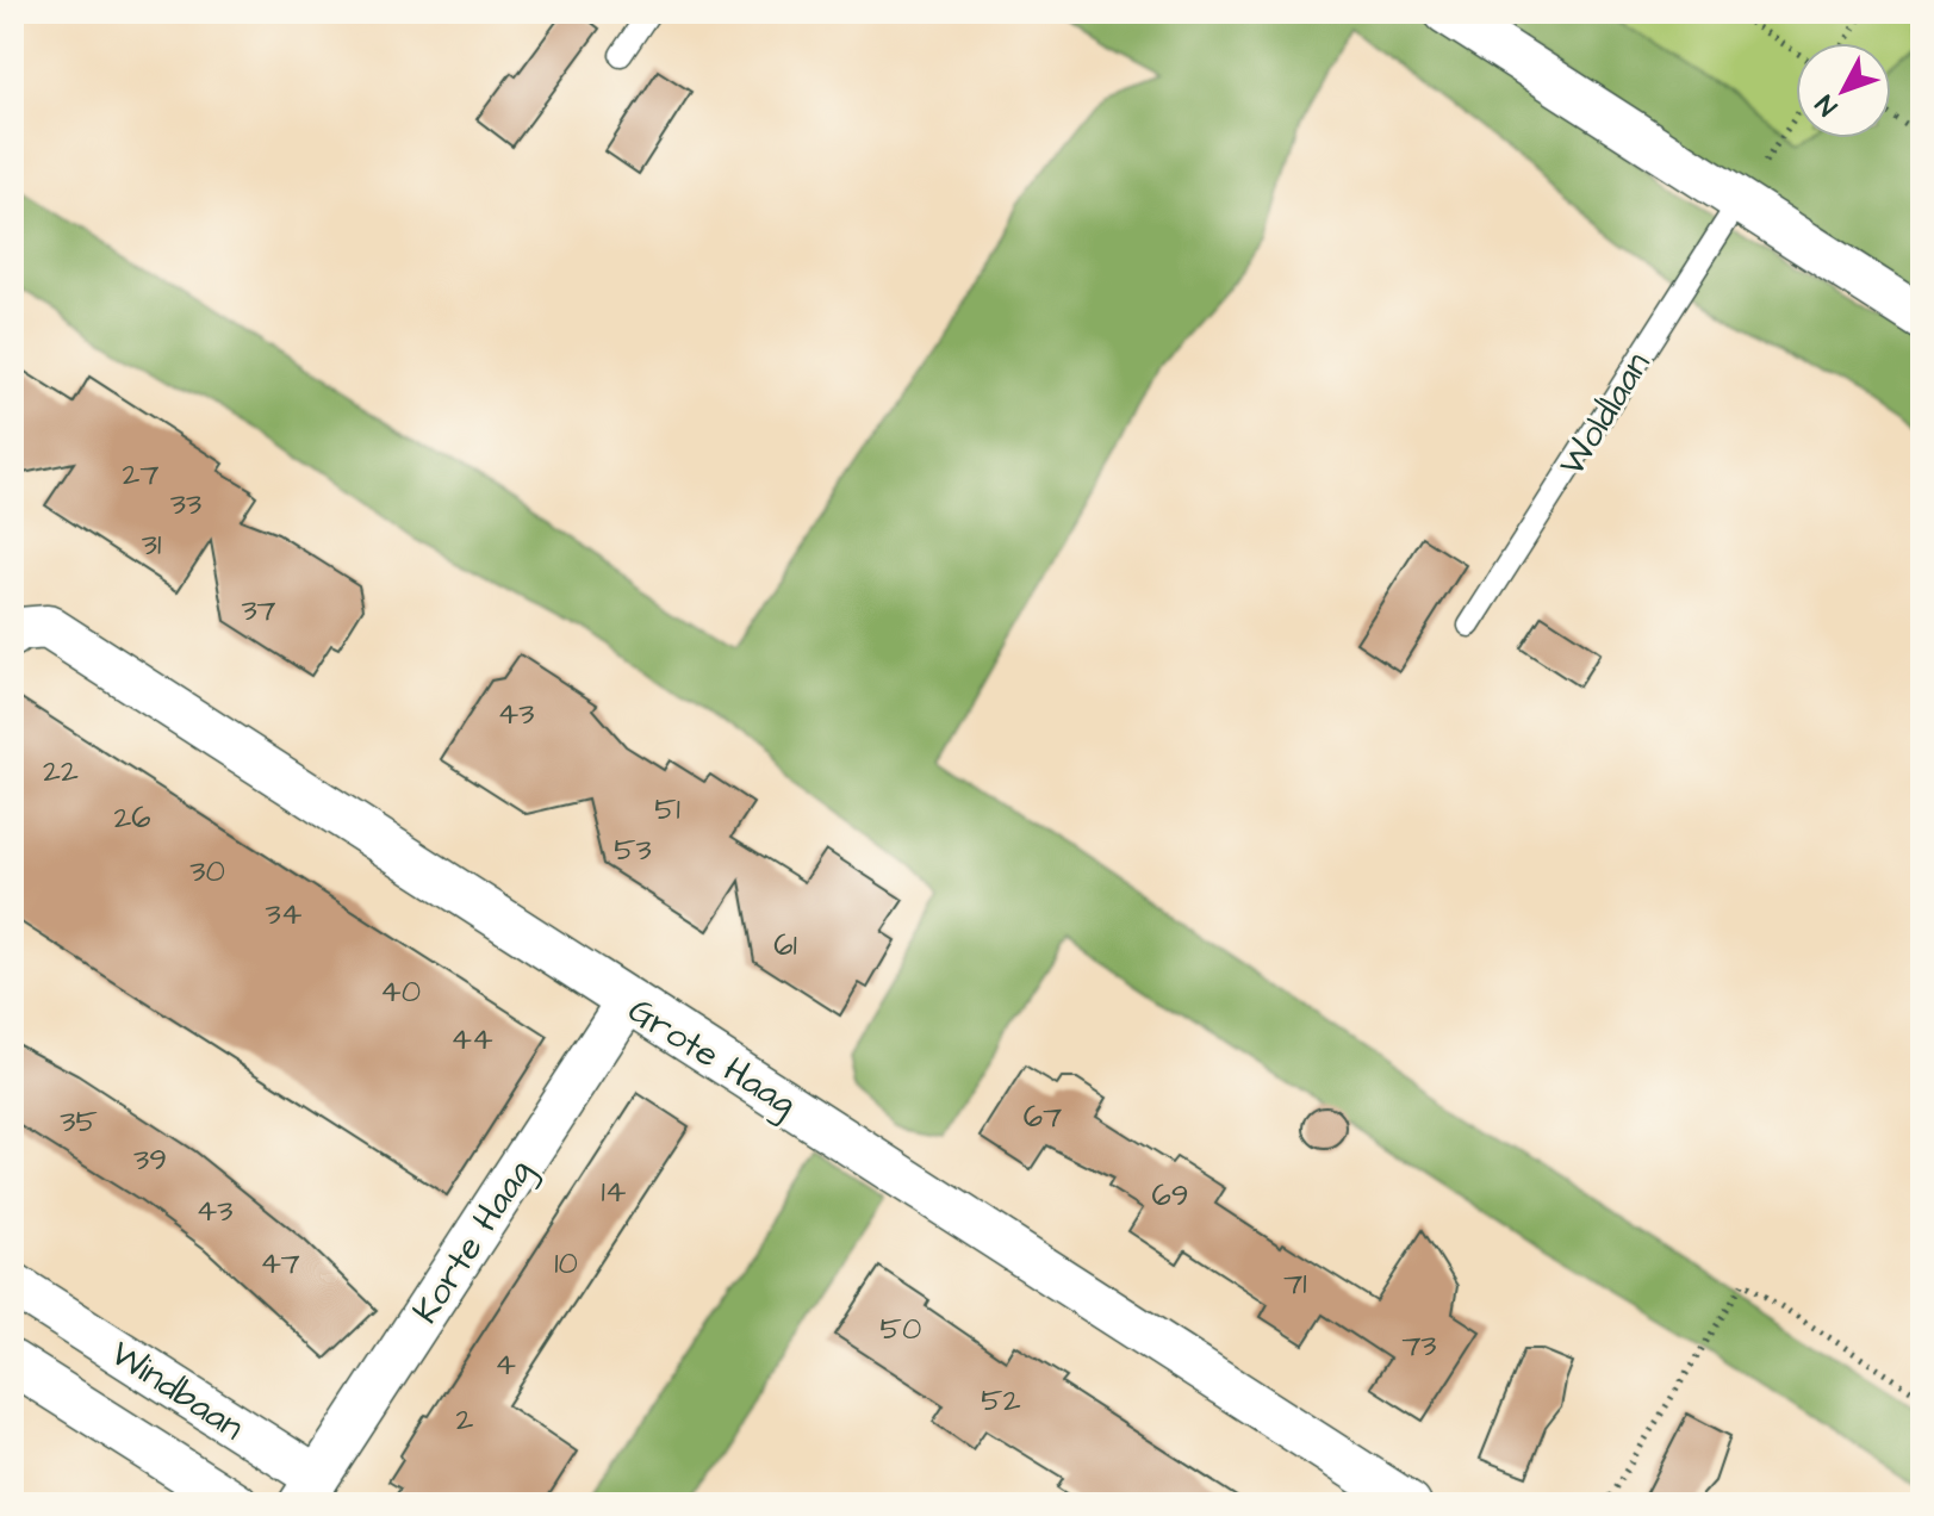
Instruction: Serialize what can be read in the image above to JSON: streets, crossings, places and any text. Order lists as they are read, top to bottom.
{
  "streets": {
    "street": ["Grote Haag", "Korte Haag", "Windbaan"],
    "lane": ["Woldlaan"]
  },
  "crossings": [
    ["Grote Haag", "Korte Haag"],
    ["Korte Haag", "Windbaan"]
  ],
  "house_numbers": [
    "27",
    "33",
    "31",
    "37",
    "43",
    "22",
    "51",
    "26",
    "53",
    "30",
    "34",
    "61",
    "40",
    "44",
    "67",
    "35",
    "39",
    "14",
    "69",
    "43",
    "47",
    "10",
    "71",
    "50",
    "73",
    "4",
    "52",
    "2"
  ],
  "north": "bottom left"
}
